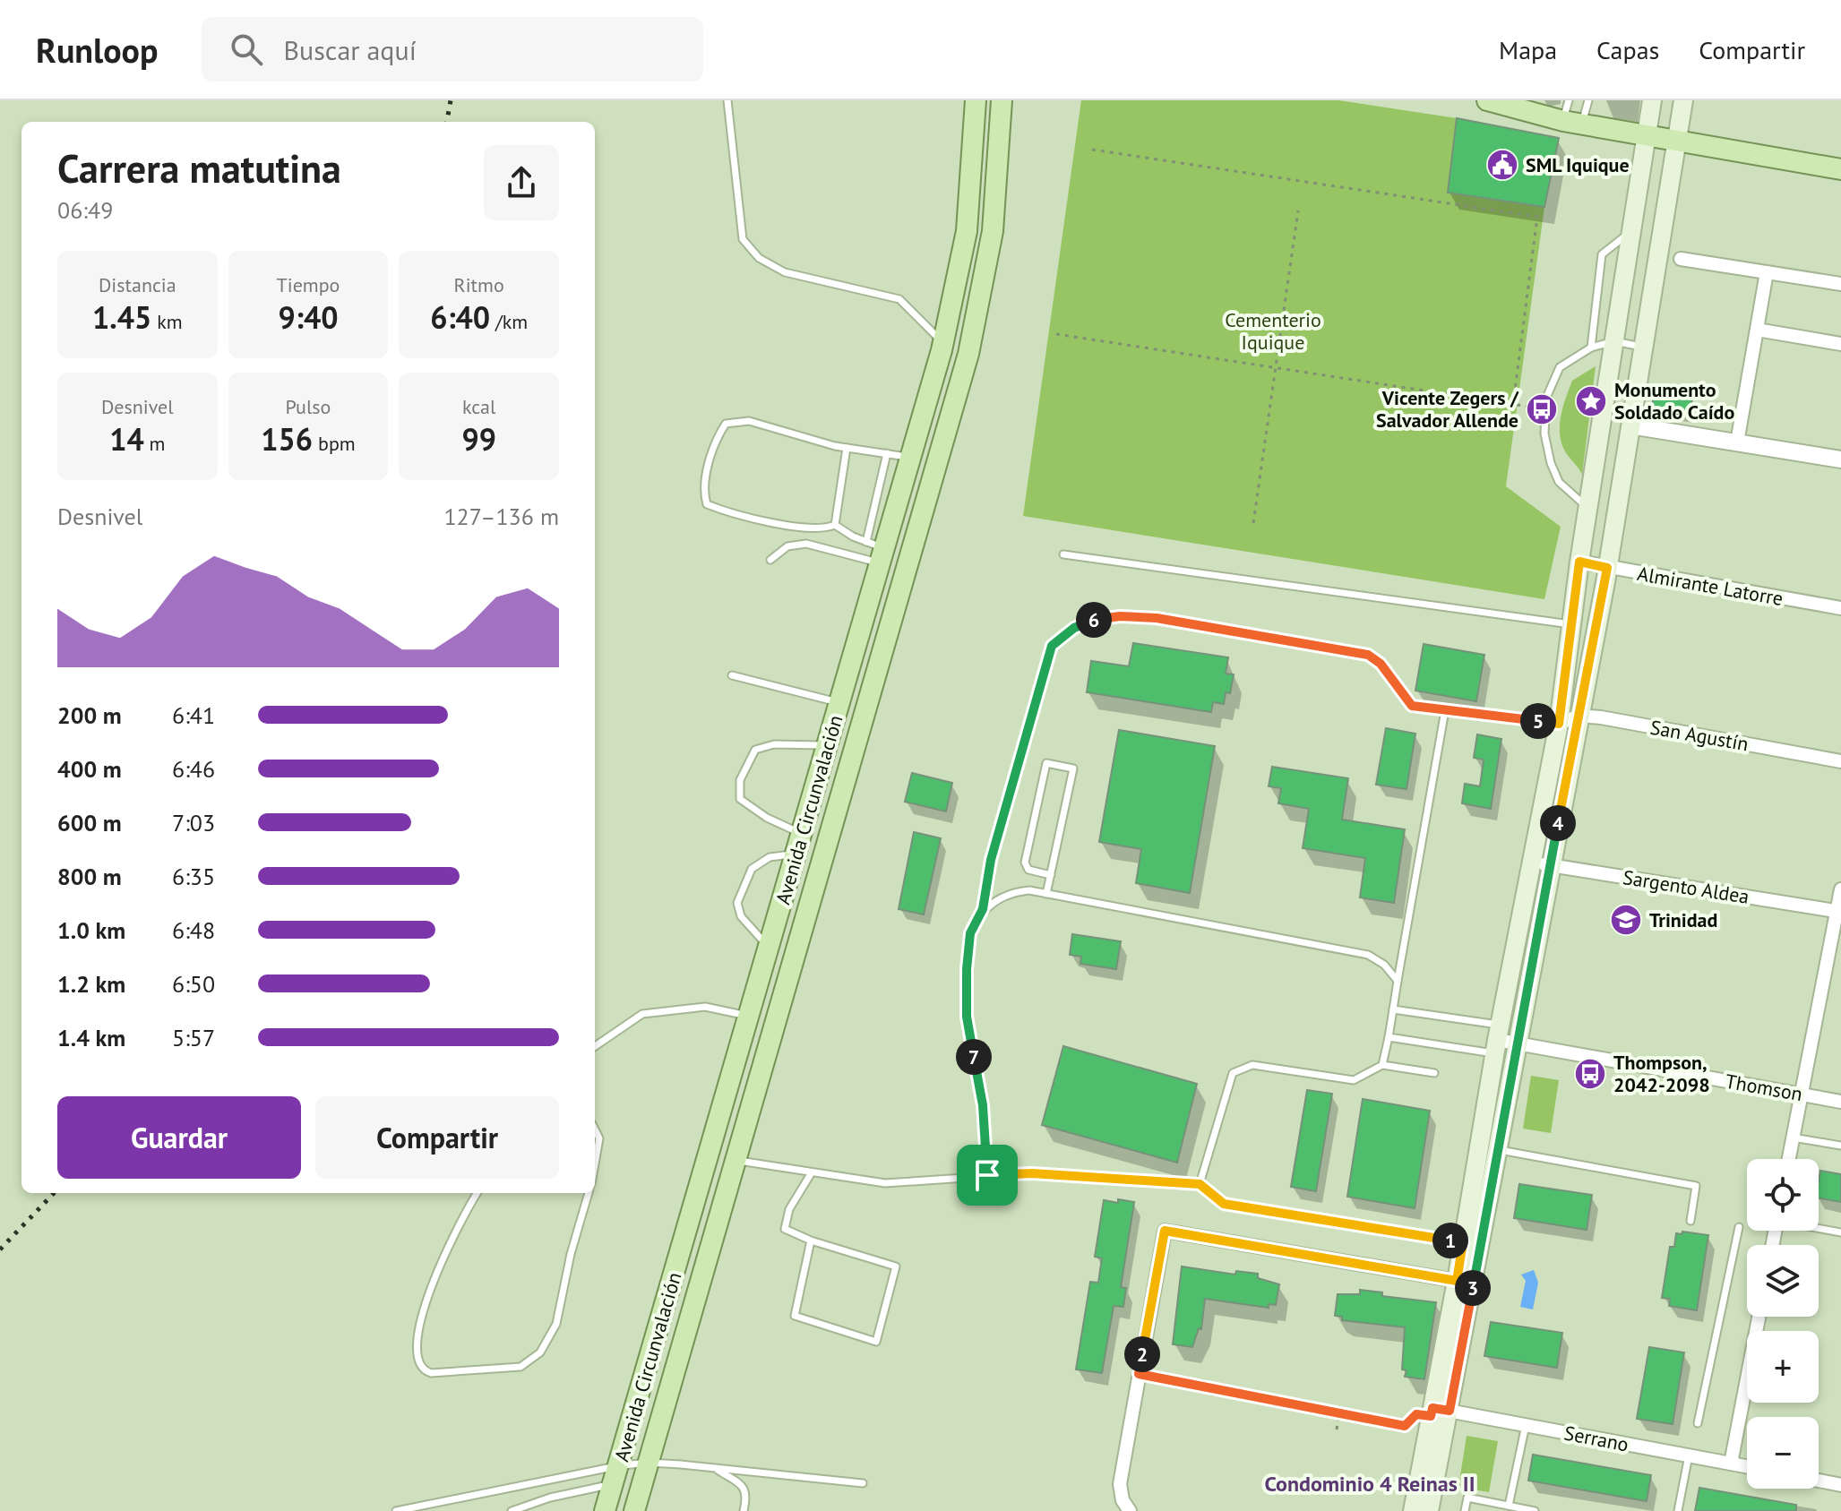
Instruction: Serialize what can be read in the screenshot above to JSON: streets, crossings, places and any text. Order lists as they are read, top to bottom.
{
  "streets": {
    "main road": ["Avenida Circunvalación"],
    "street": [
      "Almirante Latorre",
      "San Agustín",
      "Sargento Aldea",
      "Thomson",
      "Serrano"
    ]
  },
  "districts": ["Condominio 4 Reinas II"],
  "parks": ["Cementerio Iquique"],
  "places": {
    "public building": ["SML Iquique"],
    "place": ["Monumento Soldado Caído"],
    "bus stop": ["Vicente Zegers / Salvador Allende", "Thompson, 2042-2098"],
    "school or university": ["Trinidad"]
  },
  "page": {
    "header": "Runloop",
    "search": "Buscar aquí",
    "nav": ["Mapa", "Capas", "Compartir"],
    "heading": ["Carrera matutina", "06:49"],
    "stats": [
      ["Distancia", "1.45 km"],
      ["Tiempo", "9:40"],
      ["Ritmo", "6:40 /km"],
      ["Desnivel", "14 m"],
      ["Pulso", "156 bpm"],
      ["kcal", "99"]
    ],
    "chart": ["Desnivel", "127–136 m"],
    "pins": [
      "6",
      "5",
      "4",
      "7",
      "1",
      "3",
      "2"
    ],
    "list": [
      {
        "name": "200 m",
        "note": "6:41"
      },
      {
        "name": "400 m",
        "note": "6:46"
      },
      {
        "name": "600 m",
        "note": "7:03"
      },
      {
        "name": "800 m",
        "note": "6:35"
      },
      {
        "name": "1.0 km",
        "note": "6:48"
      },
      {
        "name": "1.2 km",
        "note": "6:50"
      },
      {
        "name": "1.4 km",
        "note": "5:57"
      }
    ],
    "buttons": ["Guardar", "Compartir"],
    "map_buttons": ["+", "−"]
  }
}
